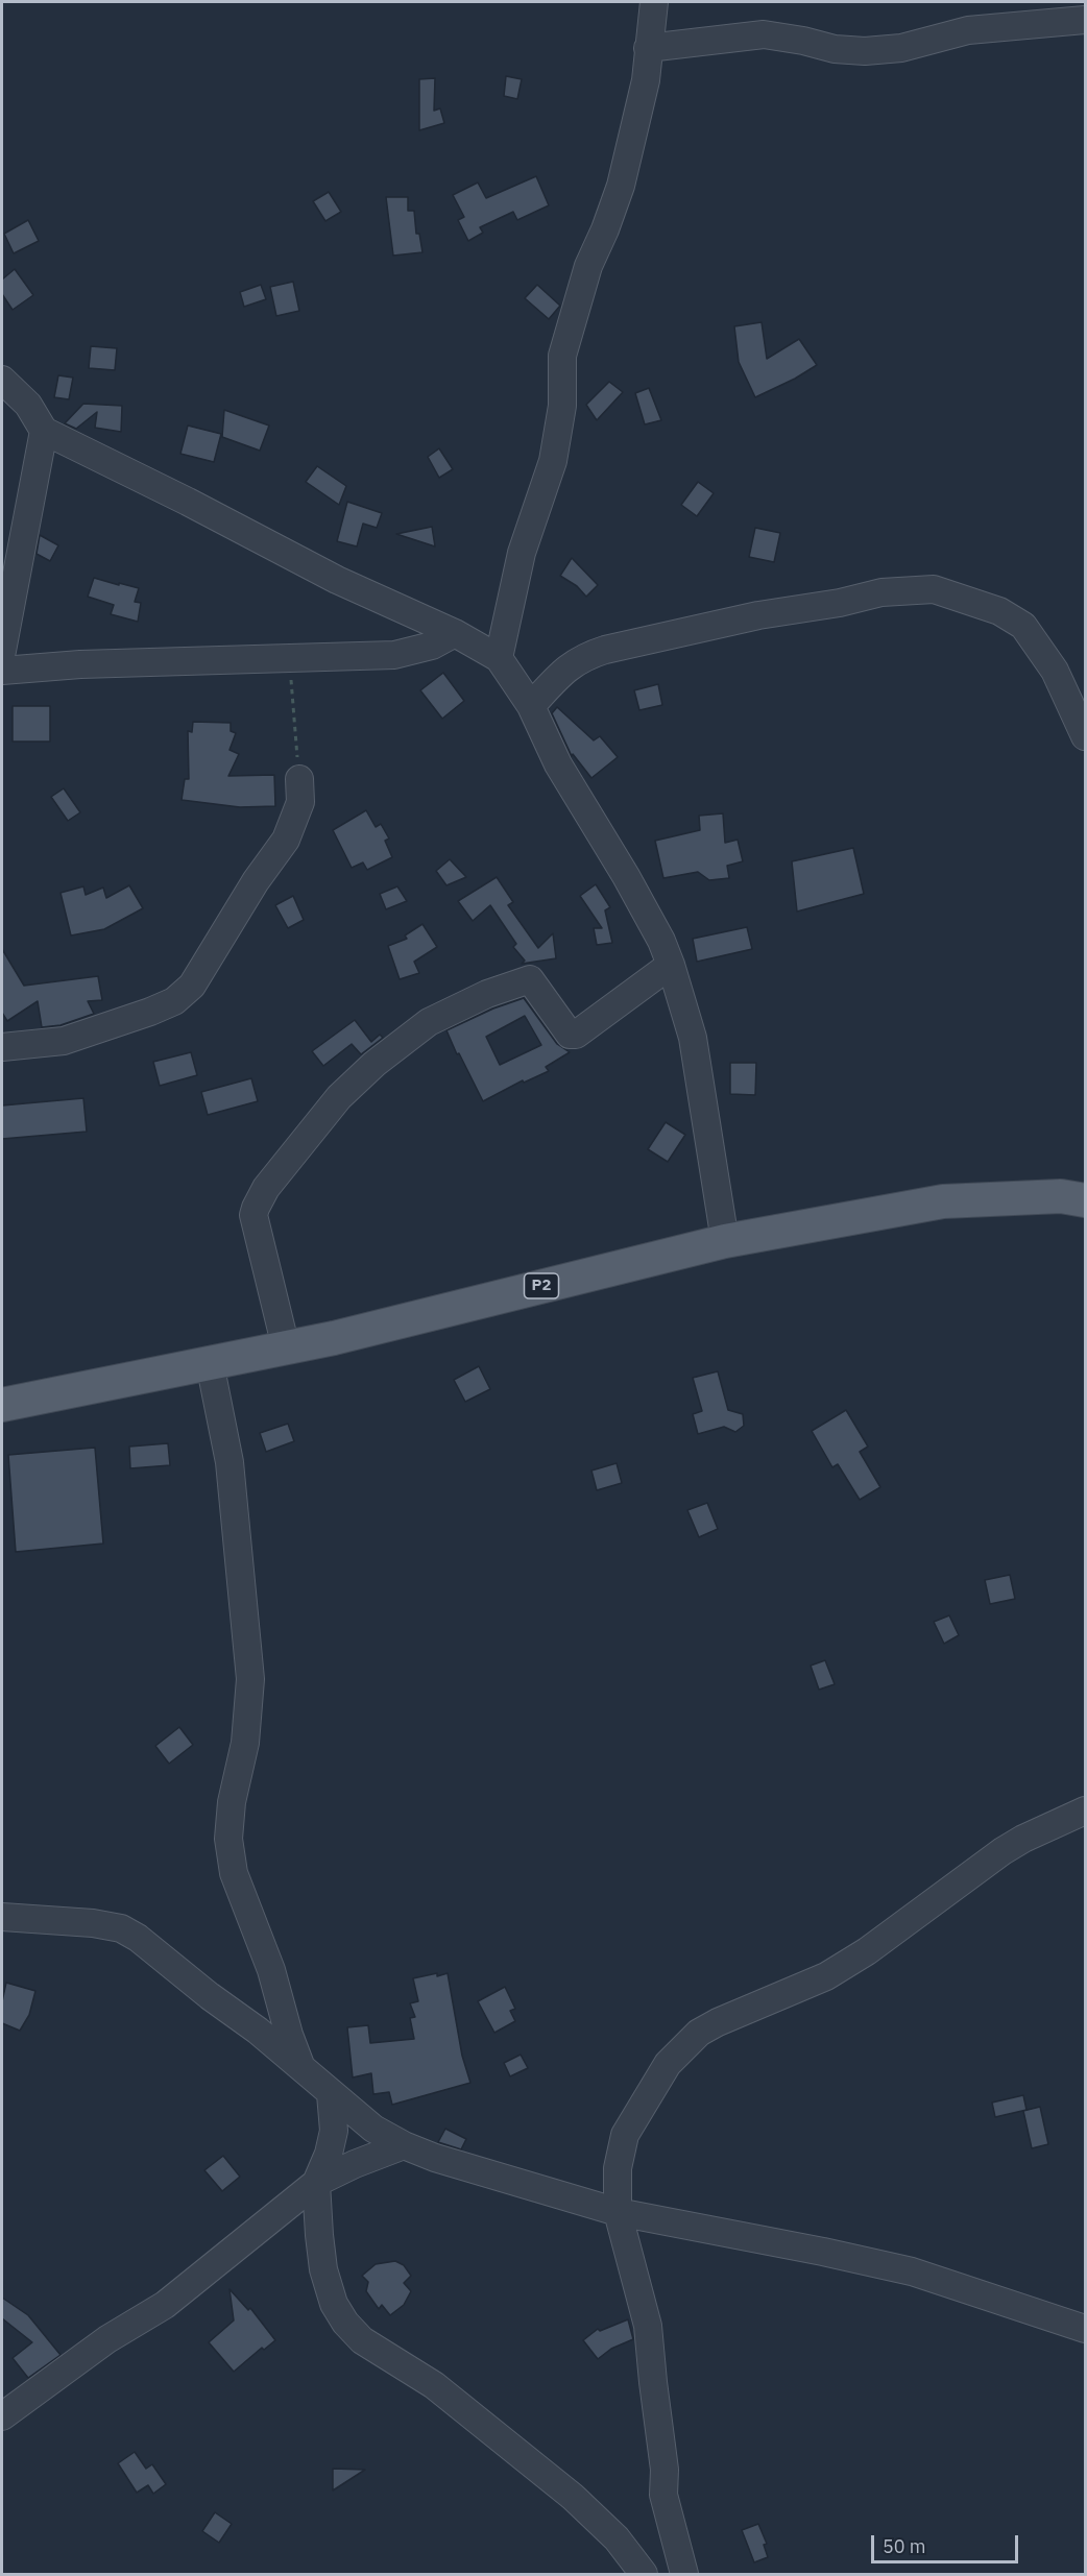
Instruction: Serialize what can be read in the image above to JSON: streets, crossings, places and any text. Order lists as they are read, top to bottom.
{
  "streets": {
    "main road": ["P2"]
  },
  "scale_bar": "50 m"
}
